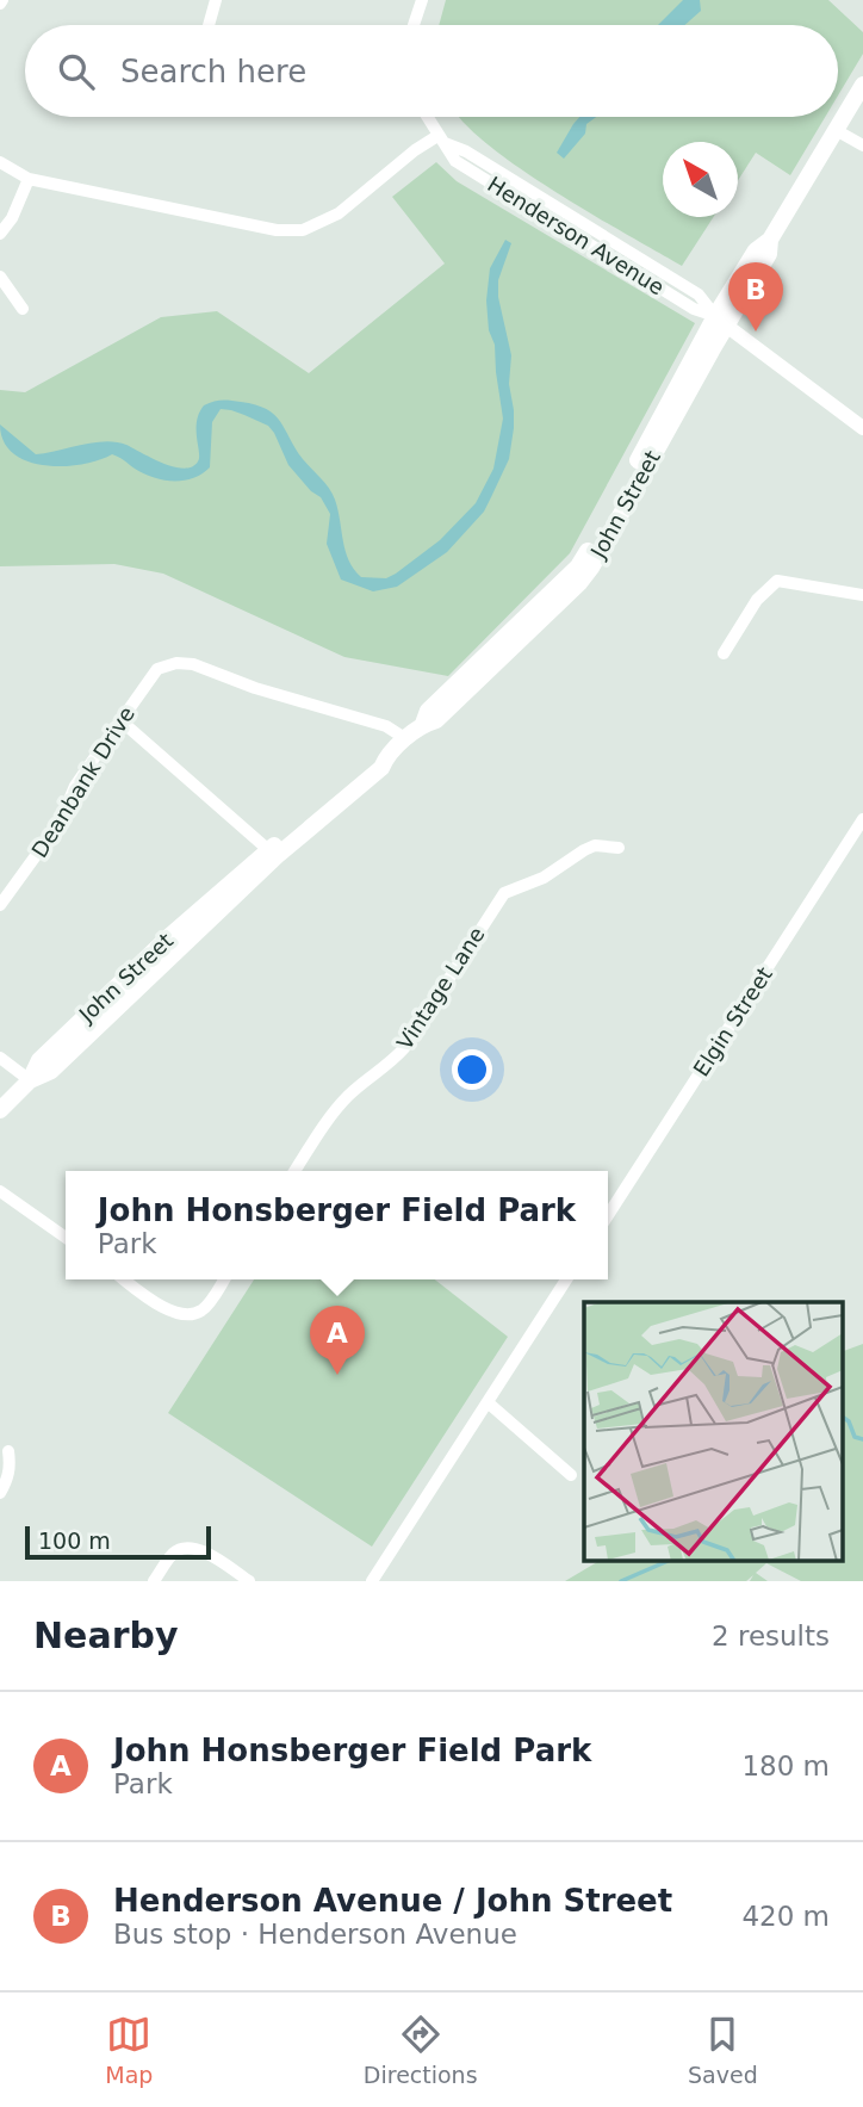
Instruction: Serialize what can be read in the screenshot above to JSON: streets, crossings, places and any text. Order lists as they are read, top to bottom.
{
  "streets": {
    "main road": ["John Street"],
    "street": [
      "Henderson Avenue",
      "Deanbank Drive",
      "Vintage Lane",
      "Elgin Street"
    ]
  },
  "crossings": [
    ["Henderson Avenue", "John Street"],
    ["John Street", "Deanbank Drive"]
  ],
  "scale_bar": "100 m",
  "north": "top left",
  "page": {
    "search": "Search here",
    "pins": ["B", "A"],
    "popup": ["John Honsberger Field Park", "Park"],
    "scale": "100 m",
    "heading": ["Nearby", "2 results"],
    "list": [
      {
        "mark": "A",
        "name": "John Honsberger Field Park",
        "note": "Park",
        "value": "180 m"
      },
      {
        "mark": "B",
        "name": "Henderson Avenue / John Street",
        "note": "Bus stop · Henderson Avenue",
        "value": "420 m"
      }
    ],
    "nav": ["Map", "Directions", "Saved"]
  }
}
